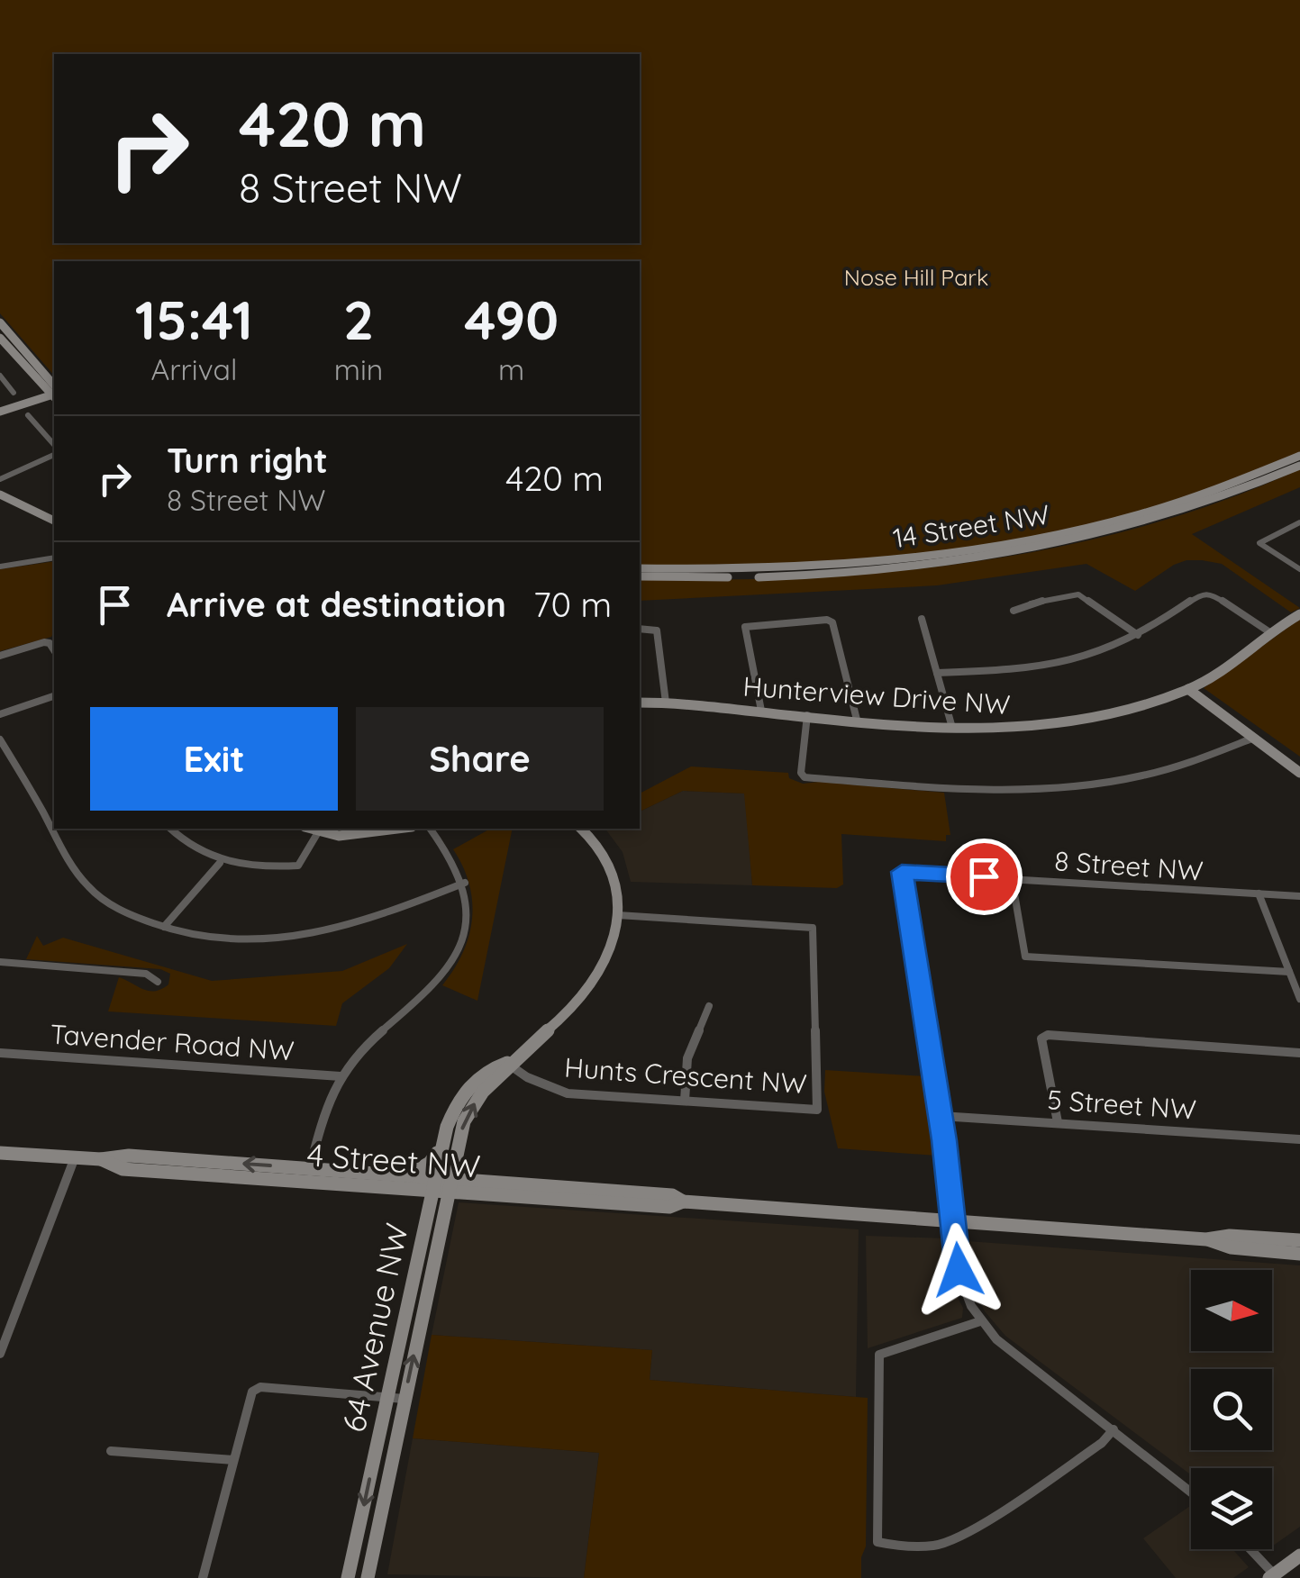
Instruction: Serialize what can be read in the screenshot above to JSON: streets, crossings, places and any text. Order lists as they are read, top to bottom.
{
  "streets": {
    "main road": [
      "14 Street NW",
      "Hunterview Drive NW",
      "4 Street NW",
      "64 Avenue NW"
    ],
    "street": [
      "8 Street NW",
      "Tavender Road NW",
      "Hunts Crescent NW",
      "5 Street NW"
    ]
  },
  "crossings": [
    ["8 Street NW", "5 Street NW"],
    ["Hunts Crescent NW", "64 Avenue NW"],
    ["4 Street NW", "64 Avenue NW"]
  ],
  "parks": ["Nose Hill Park"],
  "north": "right",
  "page": {
    "turn": ["420 m", "8 Street NW"],
    "eta": [
      "15:41",
      "Arrival",
      "2",
      "min",
      "490",
      "m"
    ],
    "list": [
      {
        "name": "Turn right",
        "note": "8 Street NW",
        "value": "420 m"
      },
      {
        "name": "Arrive at destination",
        "value": "70 m"
      }
    ],
    "buttons": ["Exit", "Share"]
  }
}
